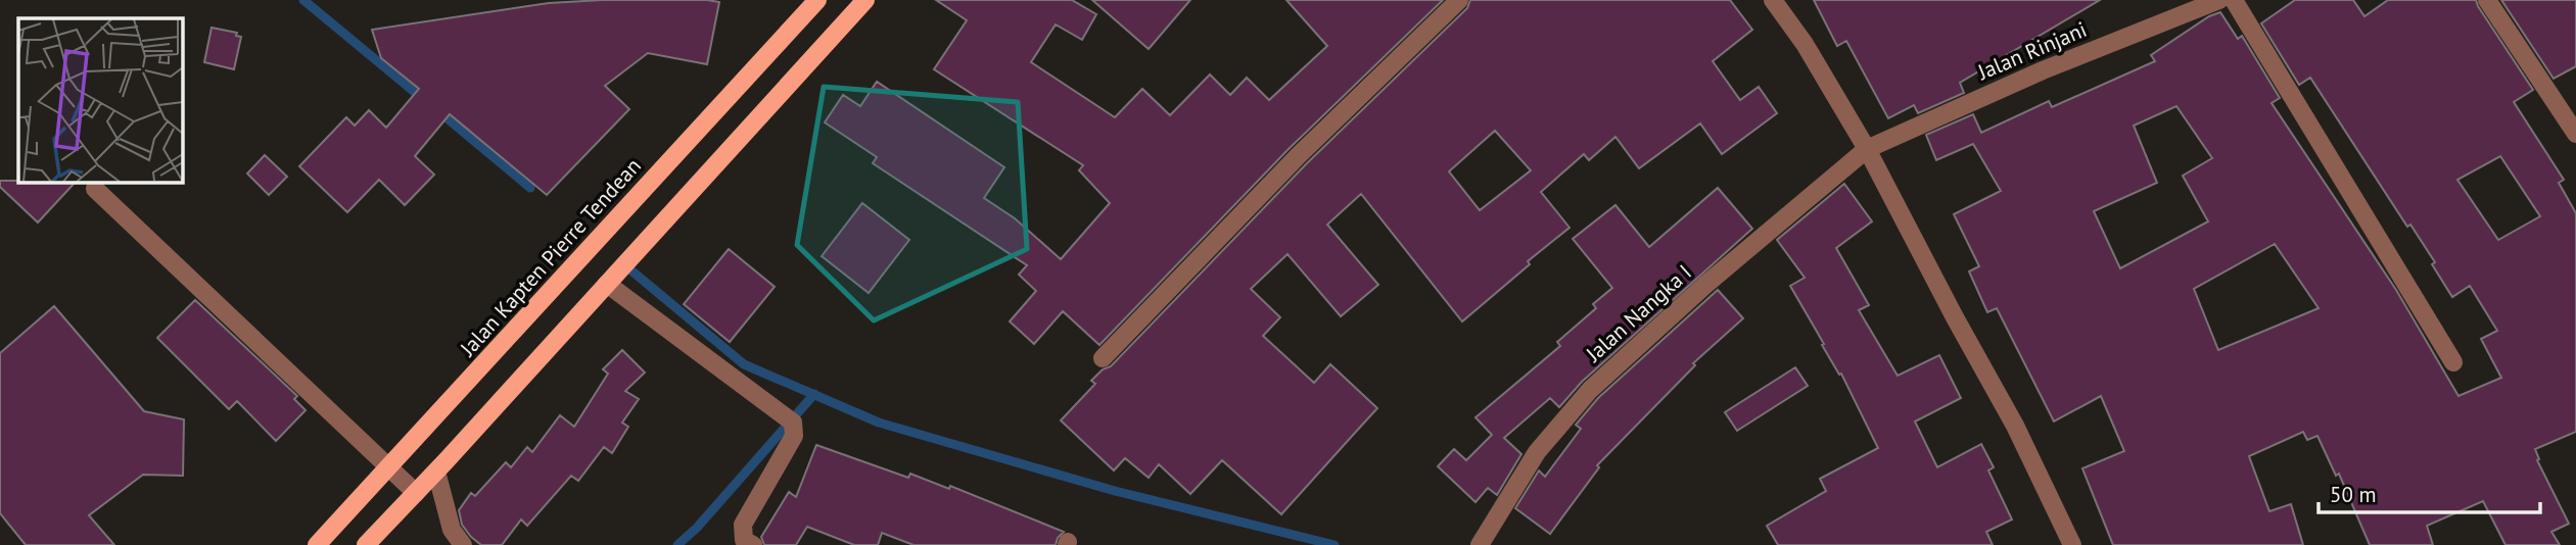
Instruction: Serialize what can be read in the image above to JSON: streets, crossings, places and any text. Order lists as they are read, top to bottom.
{
  "streets": {
    "main road": ["Jalan Kapten Pierre Tendean"],
    "street": ["Jalan Rinjani", "Jalan Nangka I"]
  },
  "crossings": [
    ["Jalan Rinjani", "Jalan Nangka I"]
  ],
  "scale_bar": "50 m"
}
